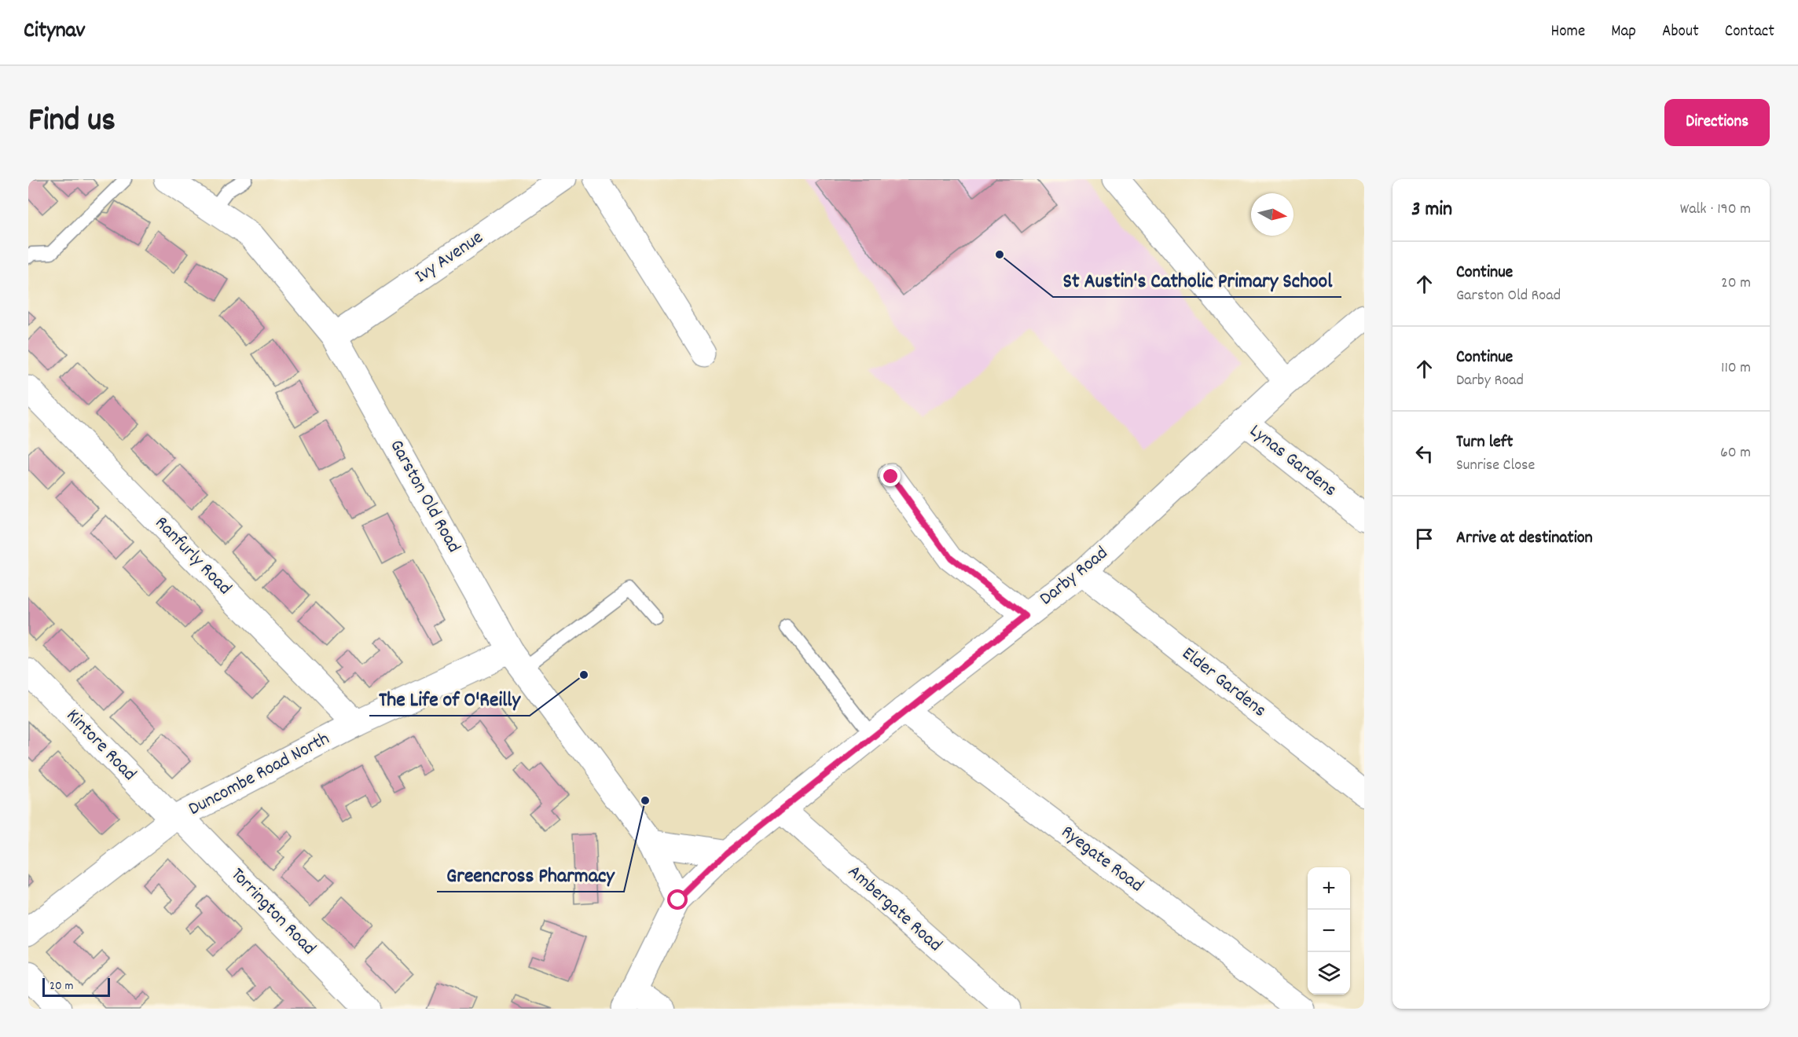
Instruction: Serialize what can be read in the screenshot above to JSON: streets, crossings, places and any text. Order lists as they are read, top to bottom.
{
  "streets": {
    "street": [
      "Ivy Avenue",
      "Lynas Gardens",
      "Garston Old Road",
      "Ranfurly Road",
      "Darby Road",
      "Elder Gardens",
      "Kintore Road",
      "Duncombe Road North",
      "Ryegate Road",
      "Ambergate Road",
      "Torrington Road"
    ]
  },
  "crossings": [
    ["Ivy Avenue", "Garston Old Road"],
    ["Lynas Gardens", "Darby Road"],
    ["Garston Old Road", "Duncombe Road North"],
    ["Ranfurly Road", "Duncombe Road North"],
    ["Darby Road", "Elder Gardens"],
    ["Darby Road", "Ryegate Road"],
    ["Darby Road", "Ambergate Road"],
    ["Kintore Road", "Duncombe Road North"],
    ["Kintore Road", "Torrington Road"],
    ["Duncombe Road North", "Torrington Road"]
  ],
  "places": ["St Austin's Catholic Primary School", "The Life of O'Reilly", "Greencross Pharmacy"],
  "scale_bar": "20 m",
  "north": "right",
  "page": {
    "header": "Citynav",
    "nav": [
      "Home",
      "Map",
      "About",
      "Contact"
    ],
    "title": "Find us",
    "buttons": "Directions",
    "heading": ["3 min", "Walk · 190 m"],
    "list": [
      ["Continue", "Garston Old Road", "20 m"],
      ["Continue", "Darby Road", "110 m"],
      ["Turn left", "Sunrise Close", "60 m"],
      "Arrive at destination"
    ],
    "map_buttons": ["+", "−"],
    "scale": "20 m"
  }
}
